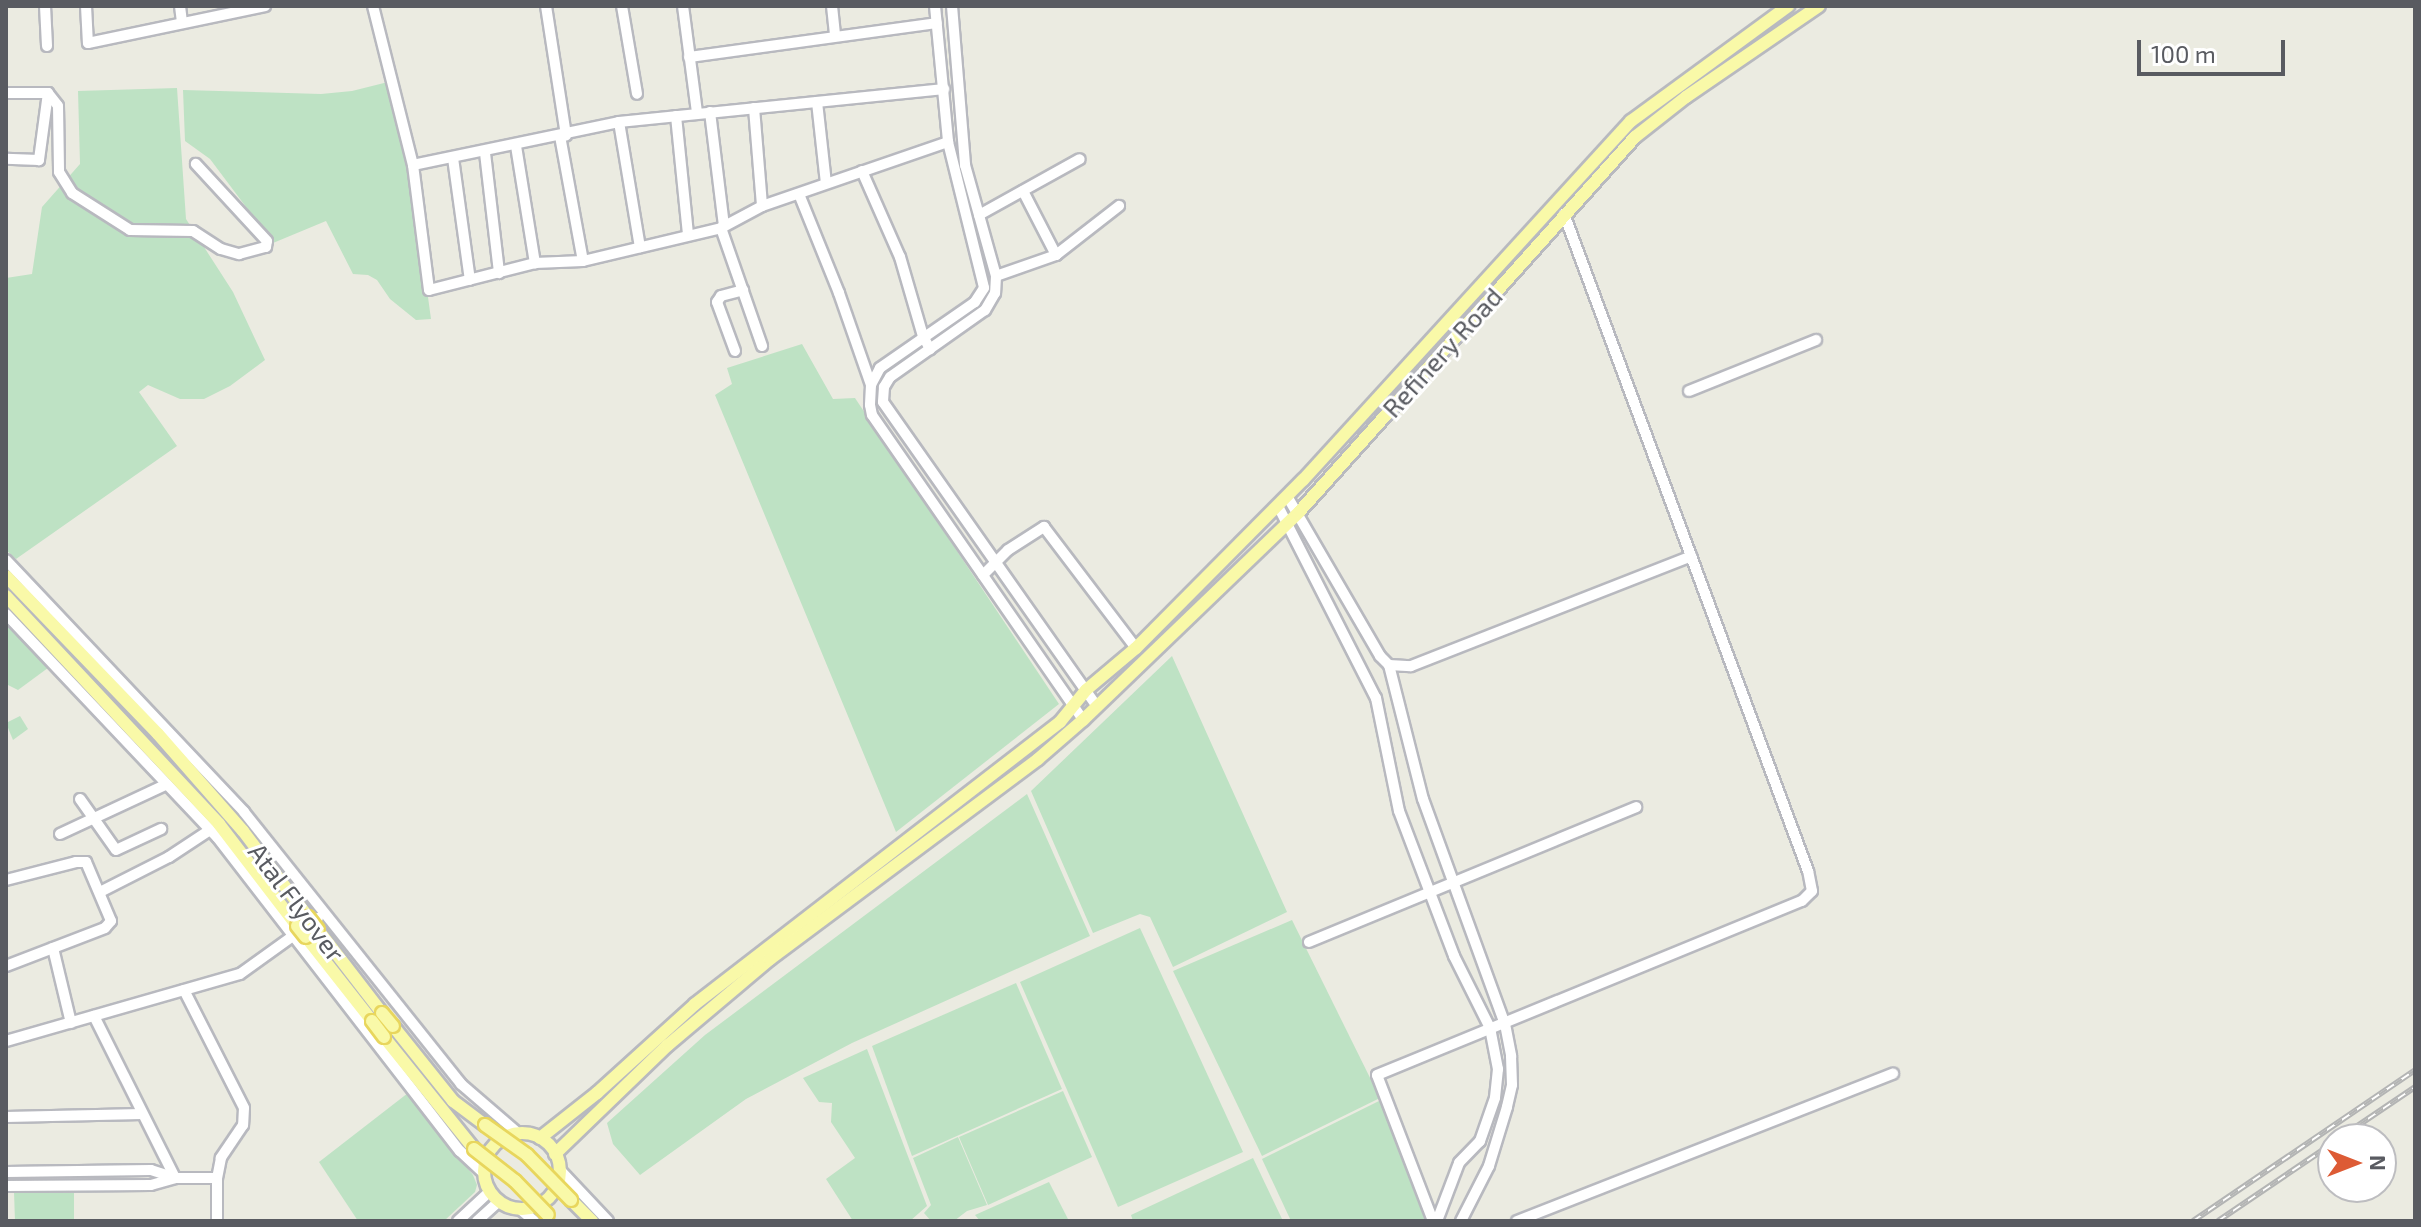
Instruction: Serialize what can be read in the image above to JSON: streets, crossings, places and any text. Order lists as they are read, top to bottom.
{
  "streets": {
    "main road": ["Refinery Road", "Atal Flyover"]
  },
  "scale_bar": "100 m",
  "north": "right"
}
